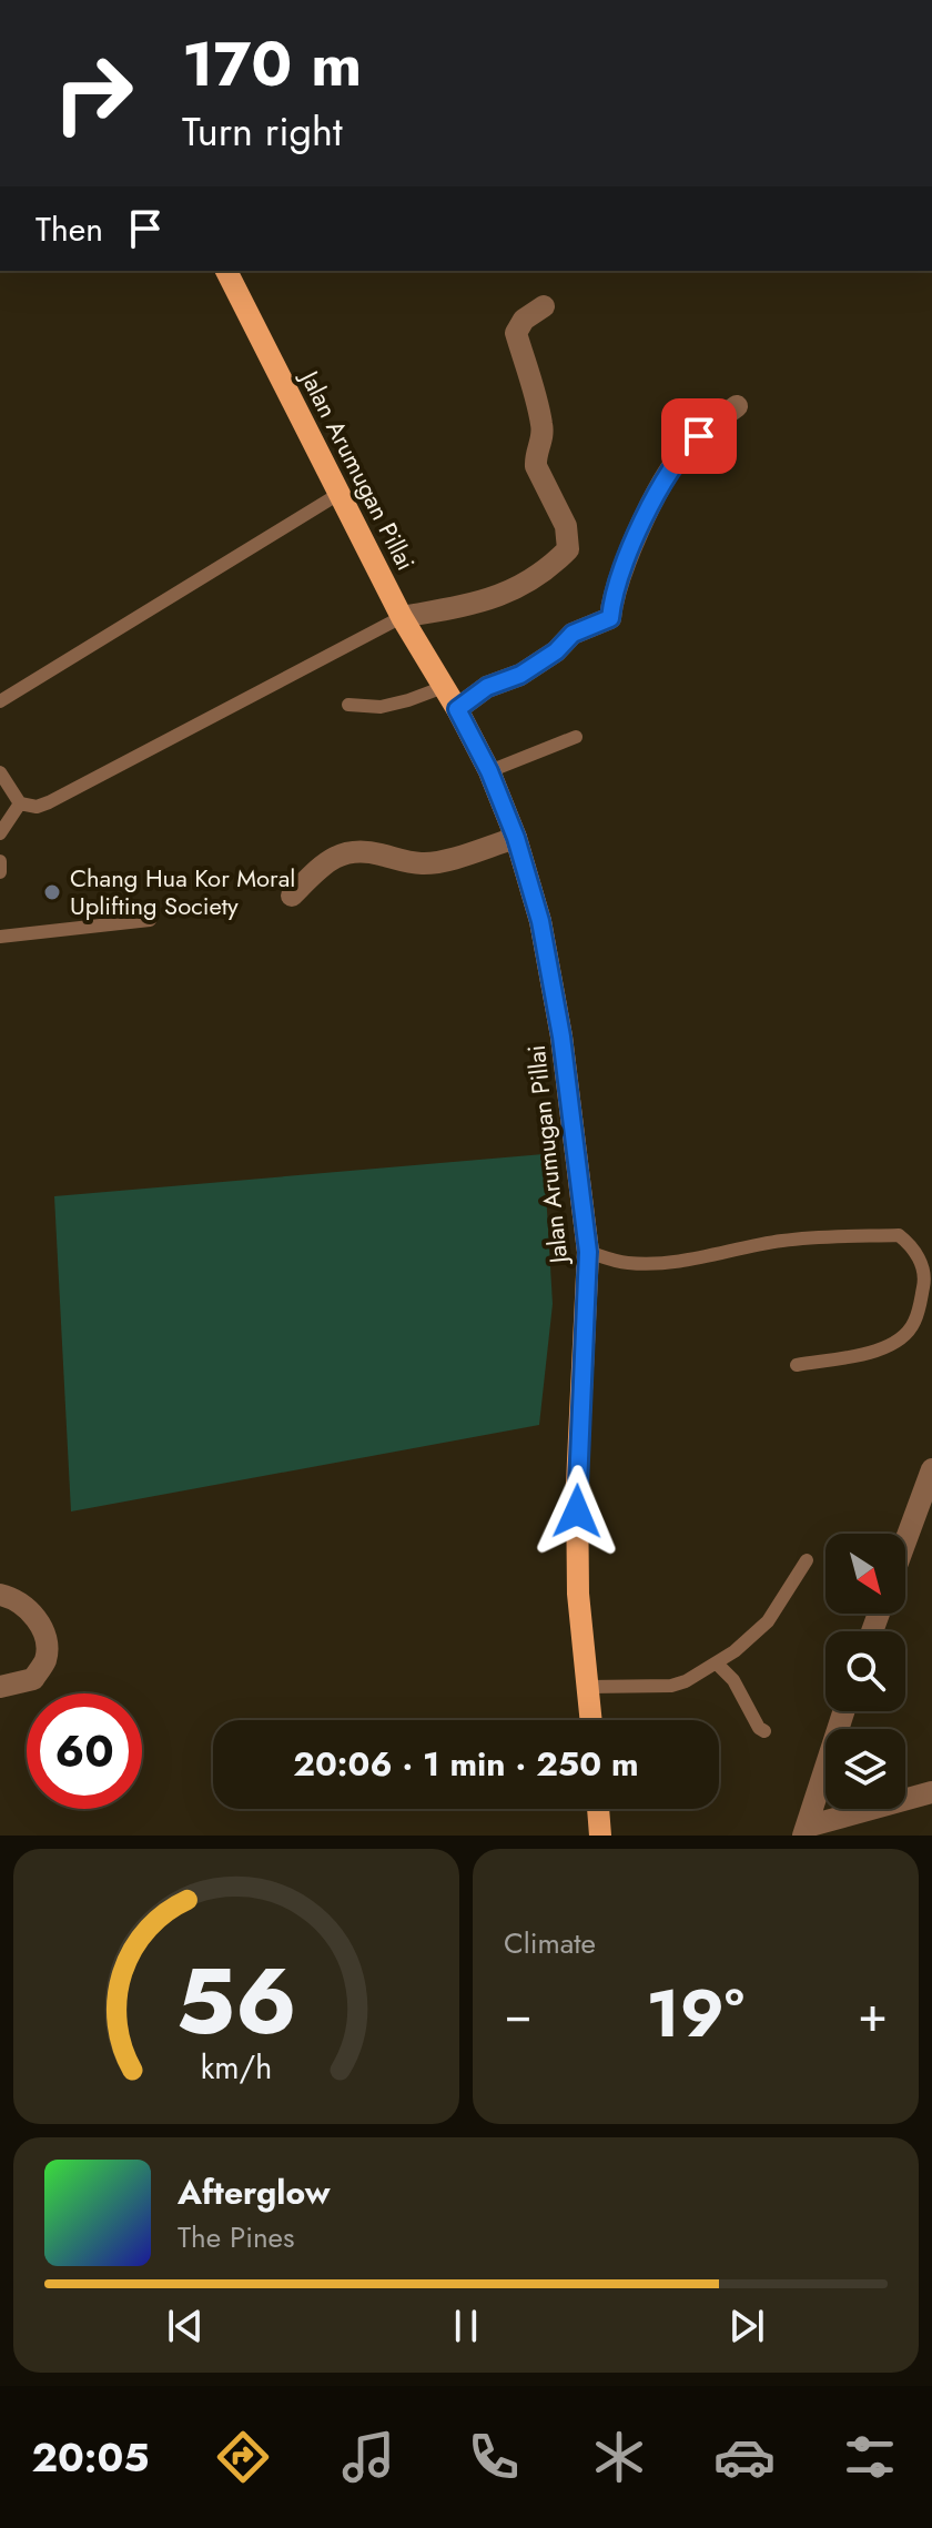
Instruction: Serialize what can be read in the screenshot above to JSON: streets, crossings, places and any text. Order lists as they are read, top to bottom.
{
  "streets": {
    "main road": ["Jalan Arumugan Pillai"]
  },
  "places": ["Chang Hua Kor Moral Uplifting Society"],
  "north": "bottom right",
  "page": {
    "turn": ["170 m", "Turn right"],
    "then": "Then",
    "limit": "60",
    "trip": "20:06 · 1 min · 250 m",
    "tile": "Climate",
    "heat": ["−", "19°", "+"],
    "song": ["Afterglow", "The Pines"],
    "tabs": "20:05",
    "gauge": ["56", "km/h"]
  }
}
